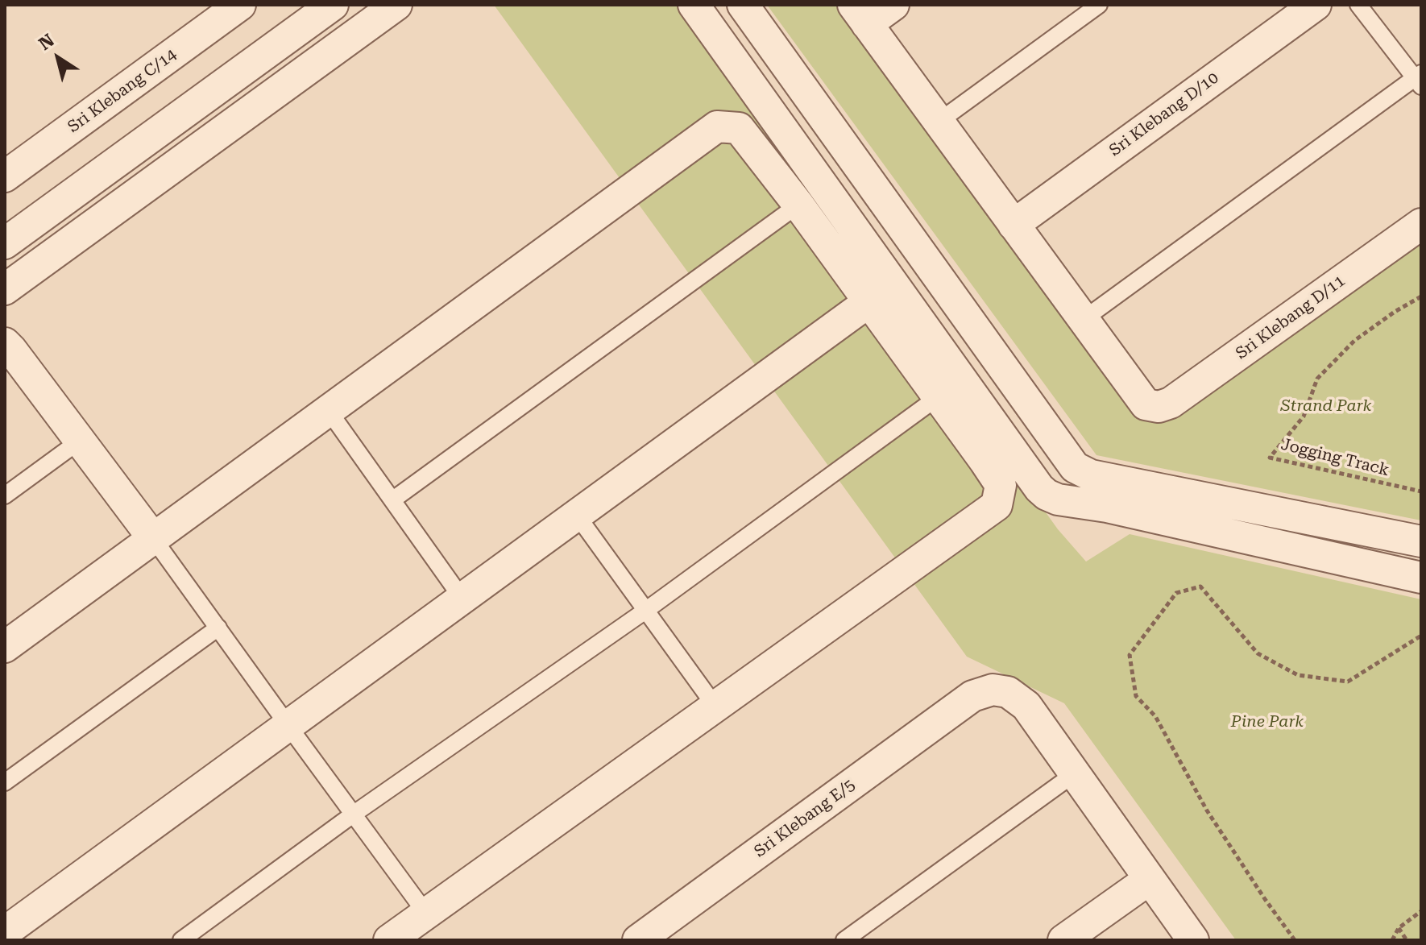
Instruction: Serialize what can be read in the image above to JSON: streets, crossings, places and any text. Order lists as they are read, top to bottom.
{
  "streets": {
    "street": [
      "Sri Klebang C/14",
      "Sri Klebang D/10",
      "Sri Klebang D/11",
      "Sri Klebang E/5"
    ],
    "path": ["Jogging Track"]
  },
  "parks": ["Strand Park", "Pine Park"],
  "north": "top left"
}
